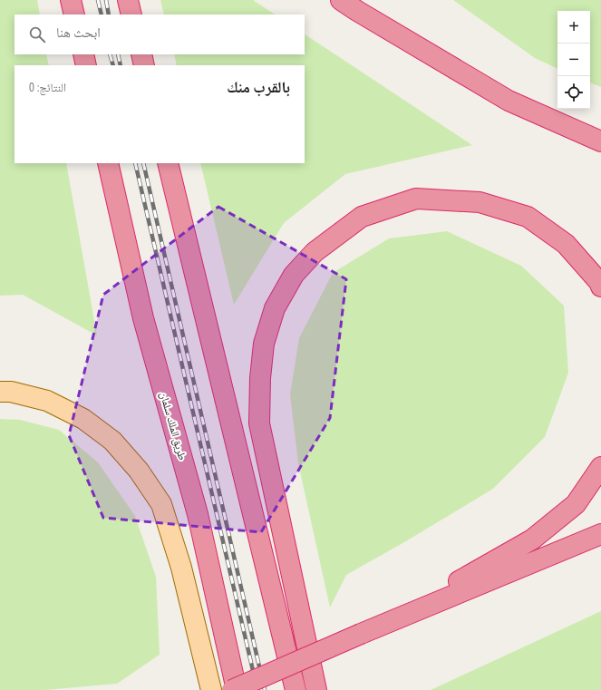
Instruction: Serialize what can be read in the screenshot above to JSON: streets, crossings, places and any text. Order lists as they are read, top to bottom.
{
  "streets": {
    "highway": ["طريق الملك سلمان"]
  },
  "page": {
    "map_buttons": ["+", "−"],
    "search": "ابحث هنا",
    "heading": ["بالقرب منك", "النتائج: 0"]
  }
}
